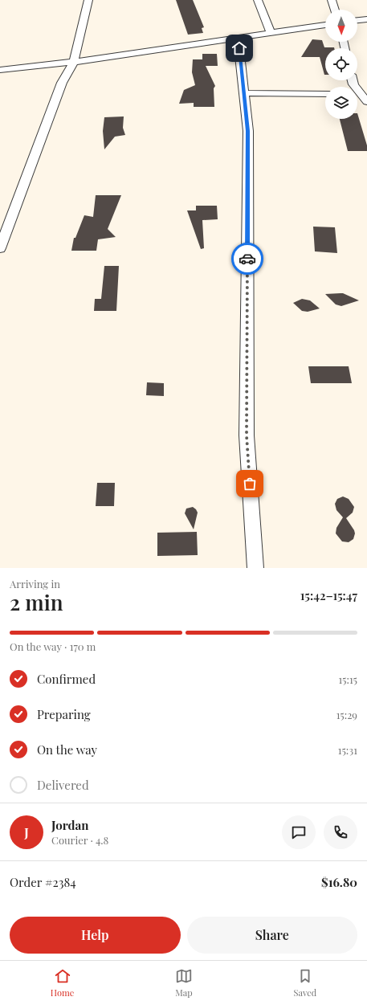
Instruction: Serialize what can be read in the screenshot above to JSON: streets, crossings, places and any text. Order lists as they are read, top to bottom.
{
  "north": "bottom",
  "page": {
    "heading": ["2 min", "Arriving in", "15:42–15:47"],
    "panel": [
      "Jordan",
      "Courier · 4.8",
      "Order #2384",
      "$16.80"
    ],
    "bar": "On the way · 170 m",
    "list": [
      ["Confirmed", "15:15"],
      ["Preparing", "15:29"],
      ["On the way", "15:31"],
      "Delivered"
    ],
    "round": "J",
    "buttons": ["Help", "Share"],
    "tabs": ["Home", "Map", "Saved"]
  }
}
